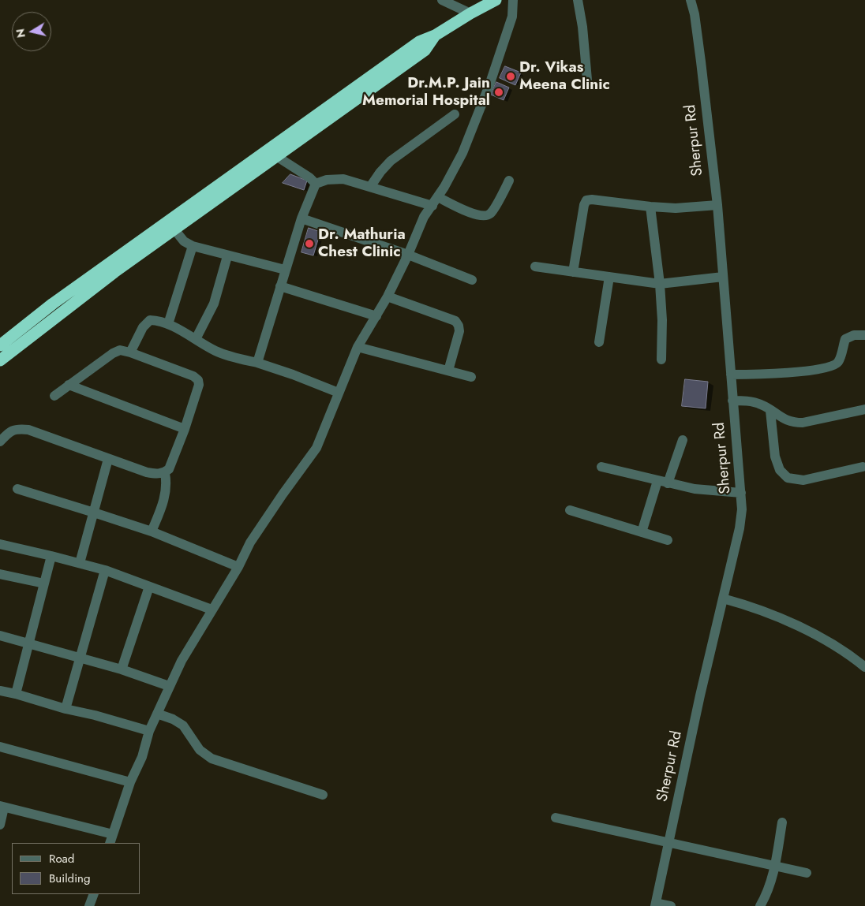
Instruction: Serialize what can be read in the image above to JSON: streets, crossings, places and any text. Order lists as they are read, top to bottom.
{
  "streets": {
    "street": ["Sherpur Rd"]
  },
  "places": ["Dr. Vikas Meena Clinic", "Dr.M.P. Jain Memorial Hospital", "Dr. Mathuria Chest Clinic"],
  "legend": ["Road", "Building"],
  "north": "left"
}
